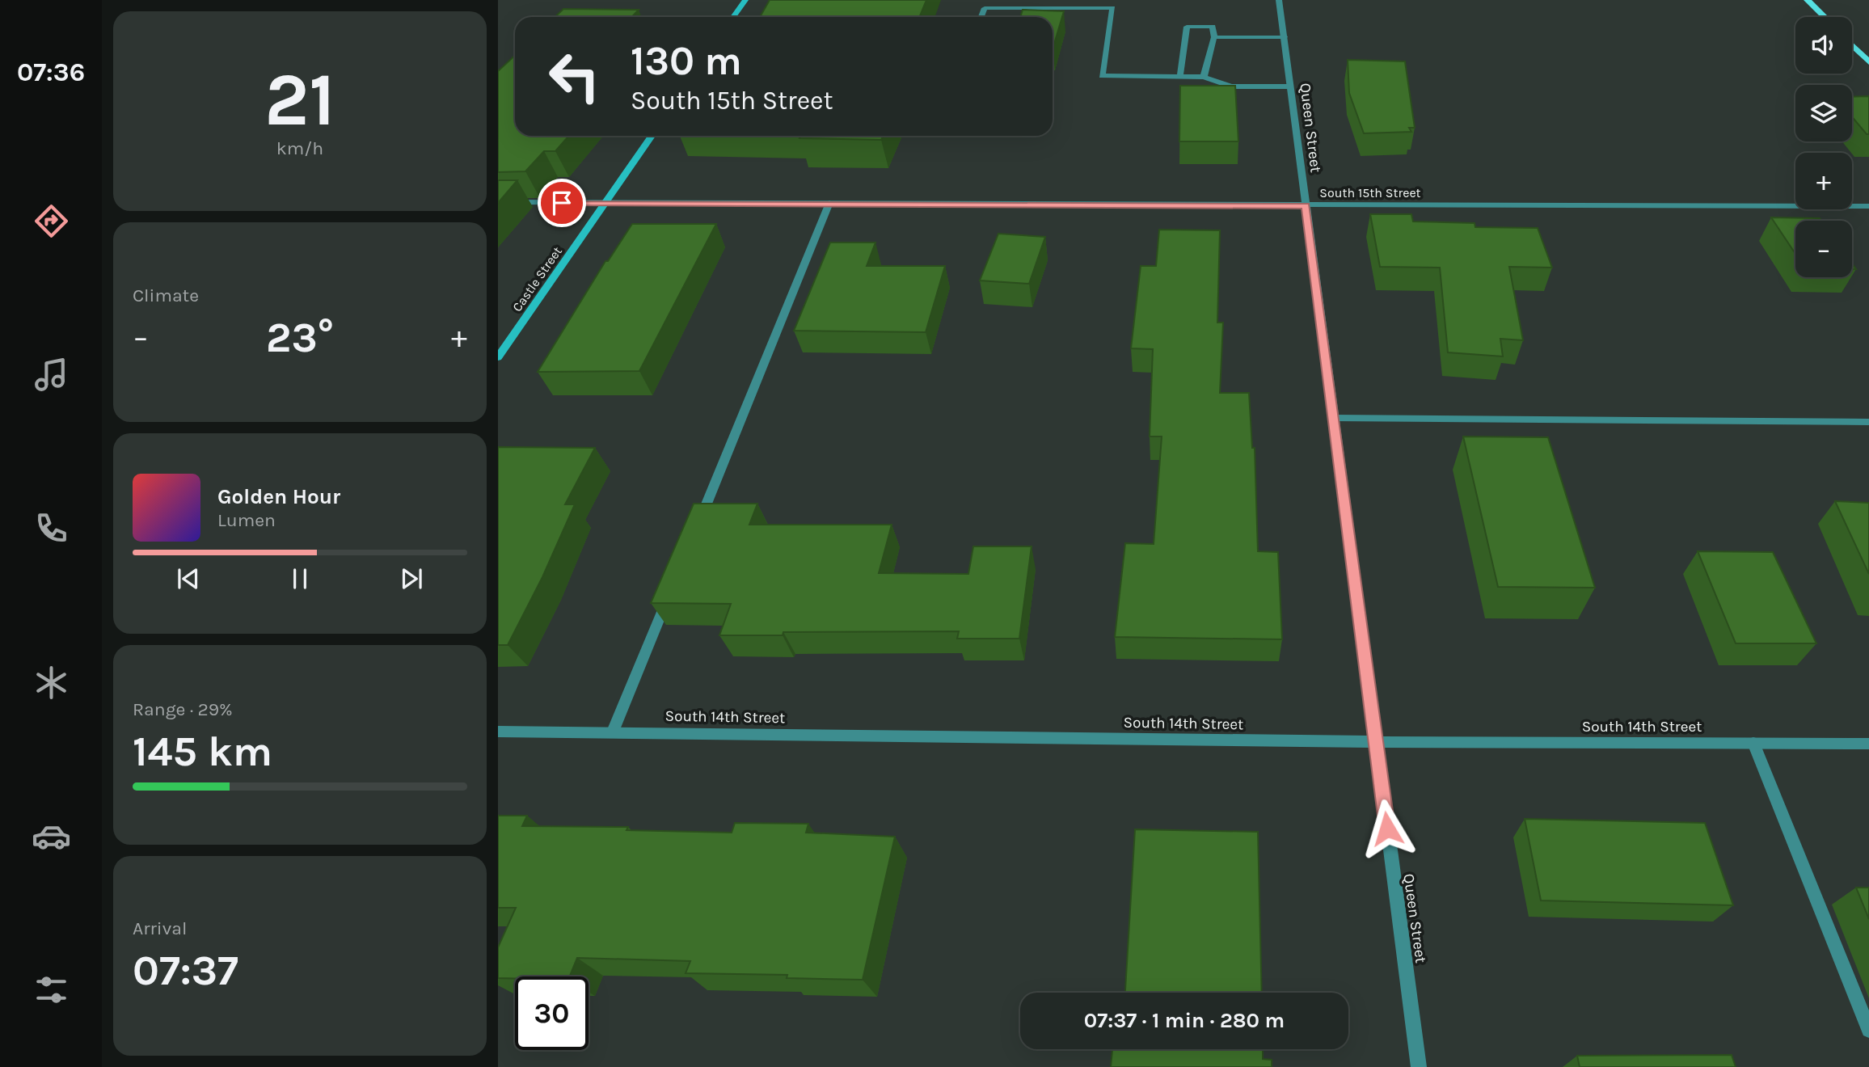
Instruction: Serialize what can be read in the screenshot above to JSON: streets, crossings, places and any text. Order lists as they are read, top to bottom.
{
  "streets": {
    "street": [
      "Queen Street",
      "South 15th Street",
      "Castle Street",
      "South 14th Street"
    ]
  },
  "crossings": [
    ["Queen Street", "South 15th Street"],
    ["Queen Street", "South 14th Street"],
    ["South 15th Street", "Castle Street"]
  ],
  "page": {
    "tabs": "07:36",
    "tile": [
      ["21", "km/h"],
      "Climate",
      ["Range · 29%", "145 km"],
      ["Arrival", "07:37"]
    ],
    "map_buttons": ["+", "−"],
    "turn": ["130 m", "South 15th Street"],
    "heat": ["−", "23°", "+"],
    "song": ["Golden Hour", "Lumen"],
    "limit": "30",
    "trip": "07:37 · 1 min · 280 m"
  }
}
